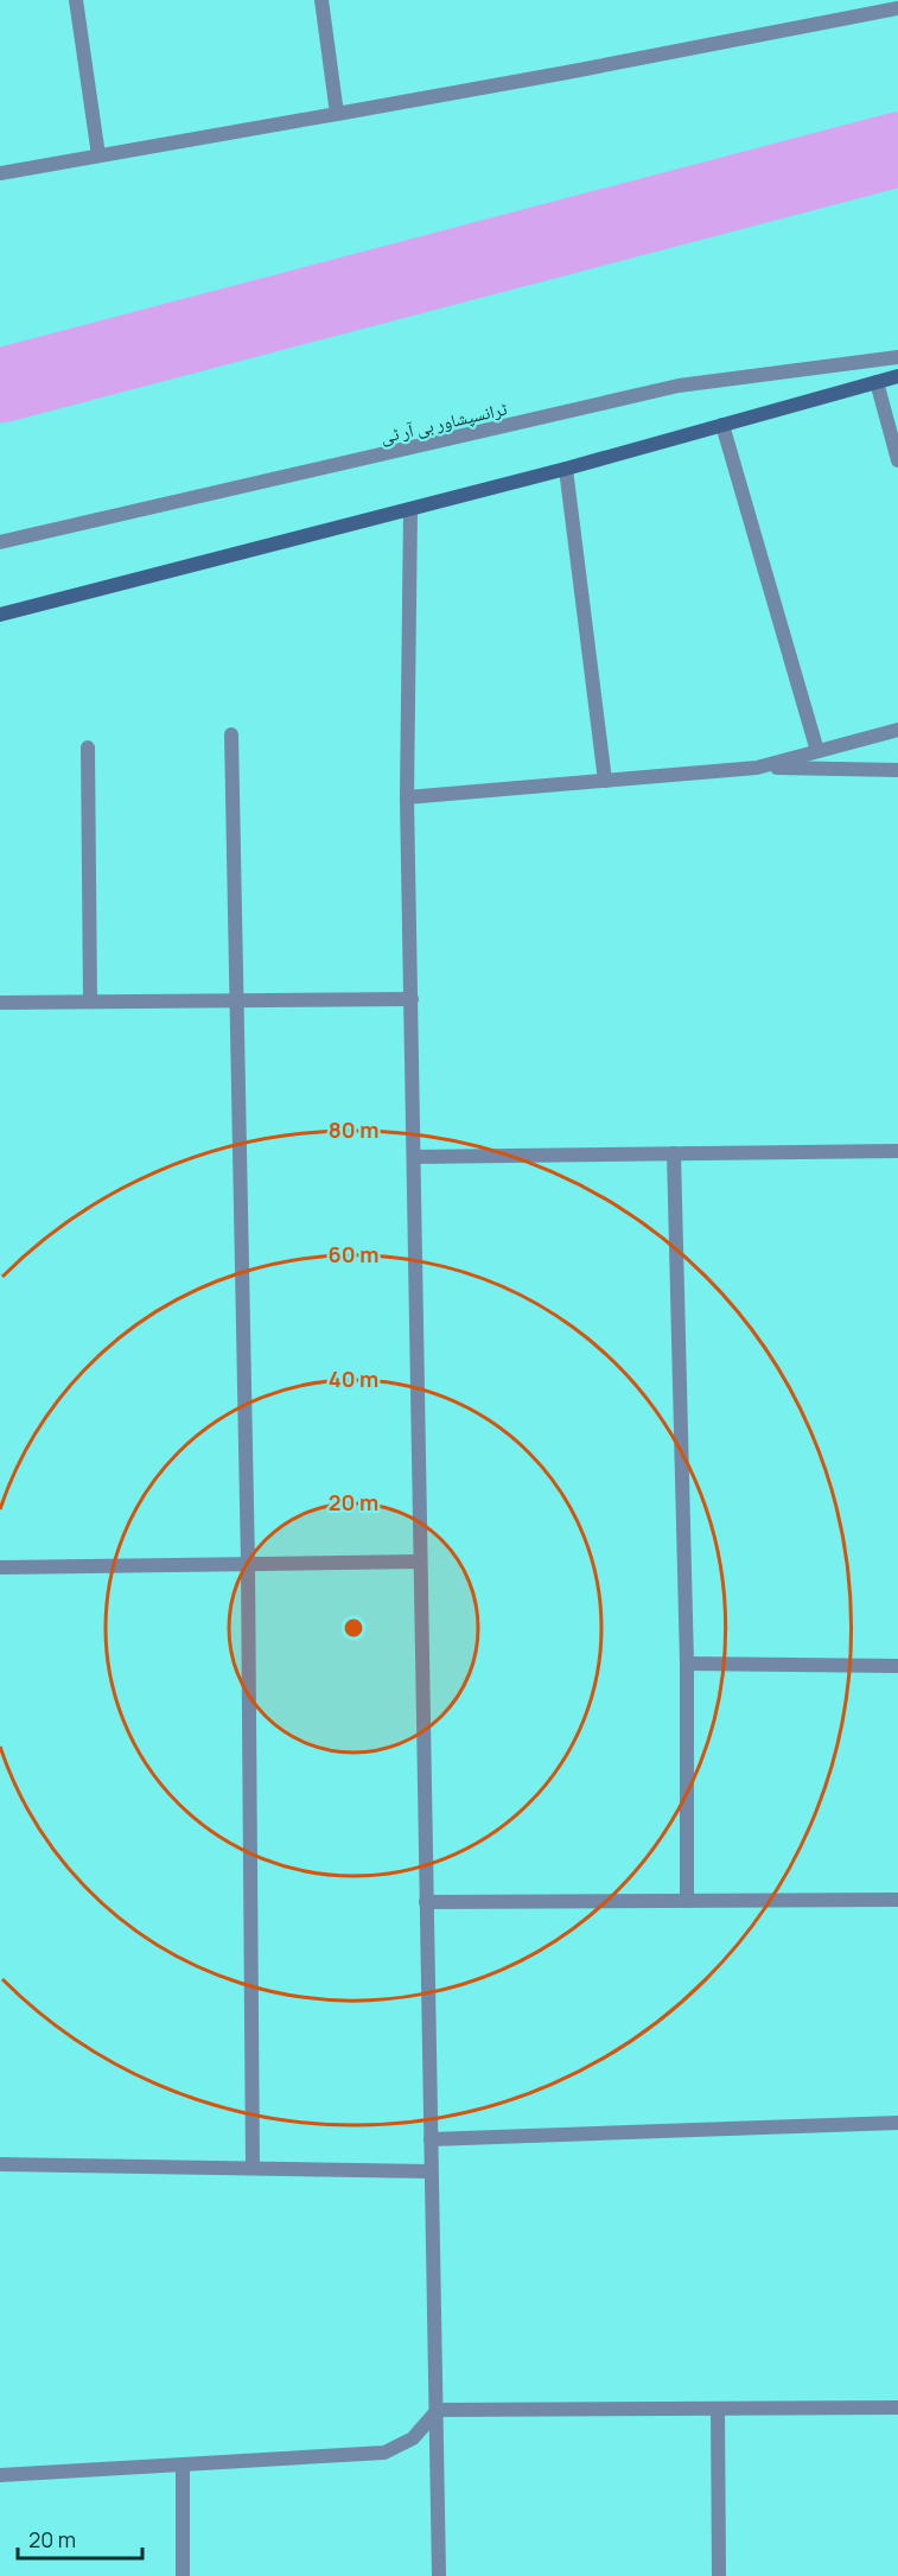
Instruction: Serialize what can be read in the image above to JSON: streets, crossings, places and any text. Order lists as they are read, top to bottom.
{
  "streets": {
    "street": ["ٹرانسپشاور بی آر ٹی"]
  },
  "scale_bar": "20 m",
  "rings": [
    "80 m",
    "60 m",
    "40 m",
    "20 m"
  ]
}
